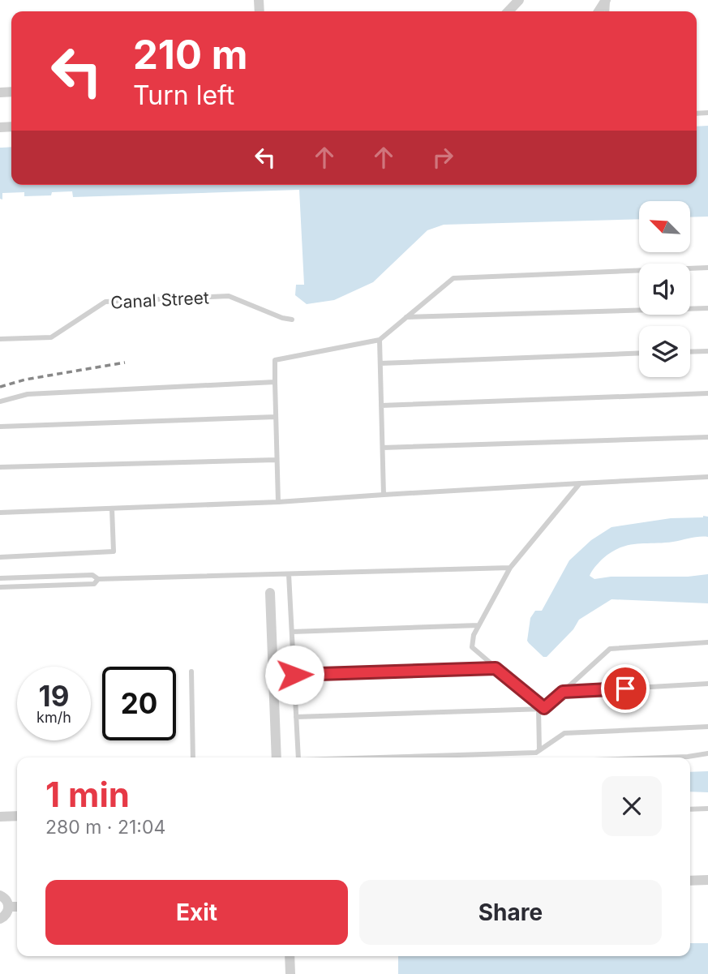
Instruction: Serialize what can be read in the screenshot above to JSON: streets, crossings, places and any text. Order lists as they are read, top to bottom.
{
  "streets": {
    "lane": ["Canal Street"]
  },
  "north": "top left",
  "page": {
    "turn": ["210 m", "Turn left"],
    "speed": "19 km/h",
    "limit": "20",
    "heading": ["1 min", "280 m · 21:04"],
    "buttons": ["Exit", "Share"]
  }
}
